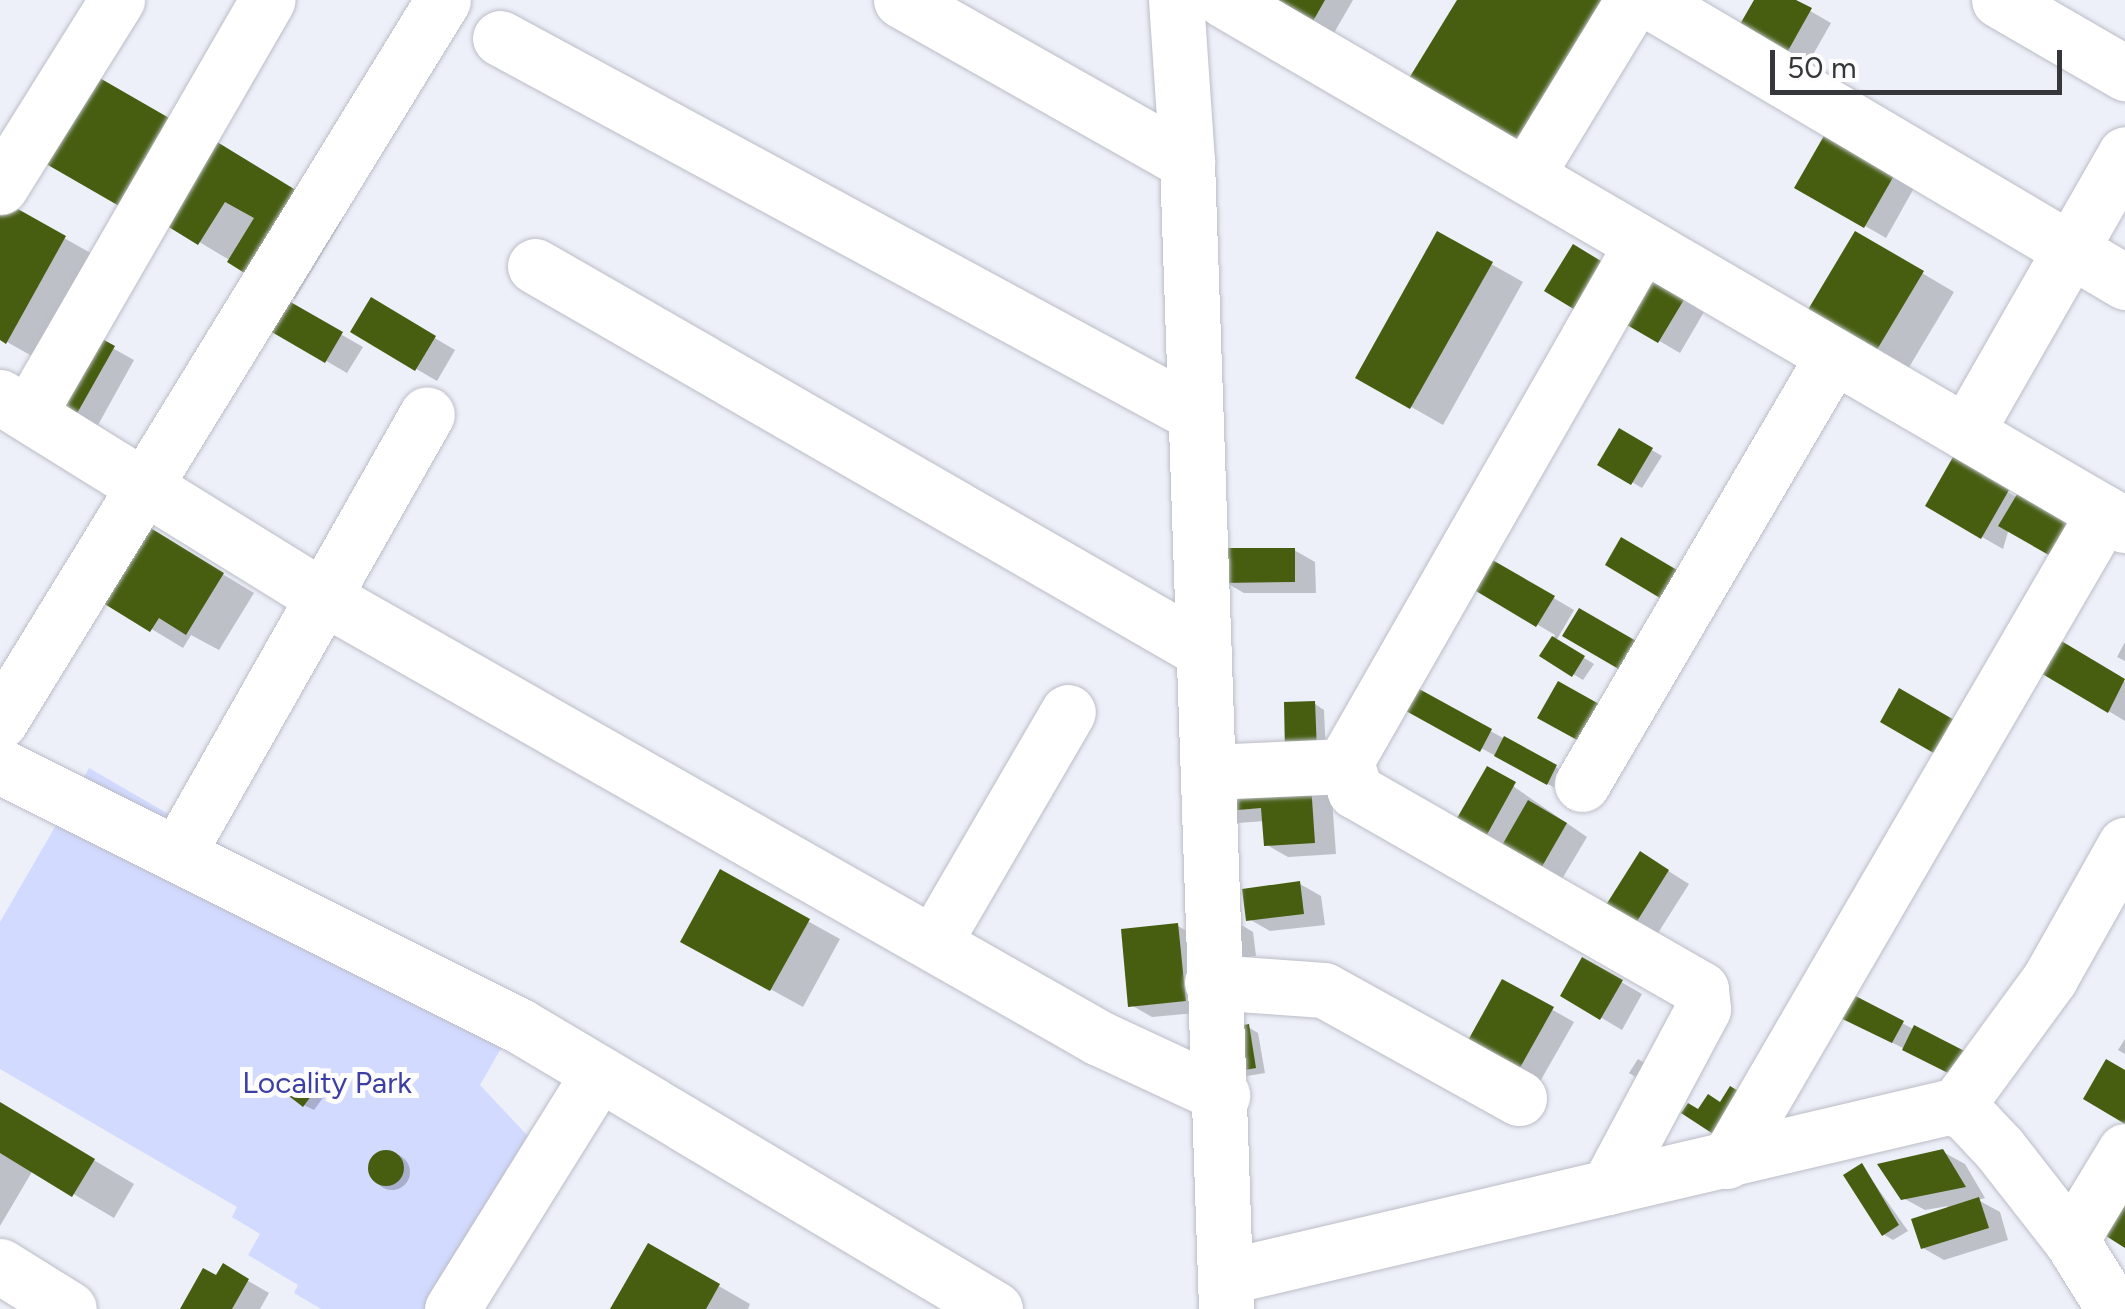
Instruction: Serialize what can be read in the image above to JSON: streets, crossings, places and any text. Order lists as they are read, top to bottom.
{
  "parks": ["Locality Park"],
  "scale_bar": "50 m"
}
